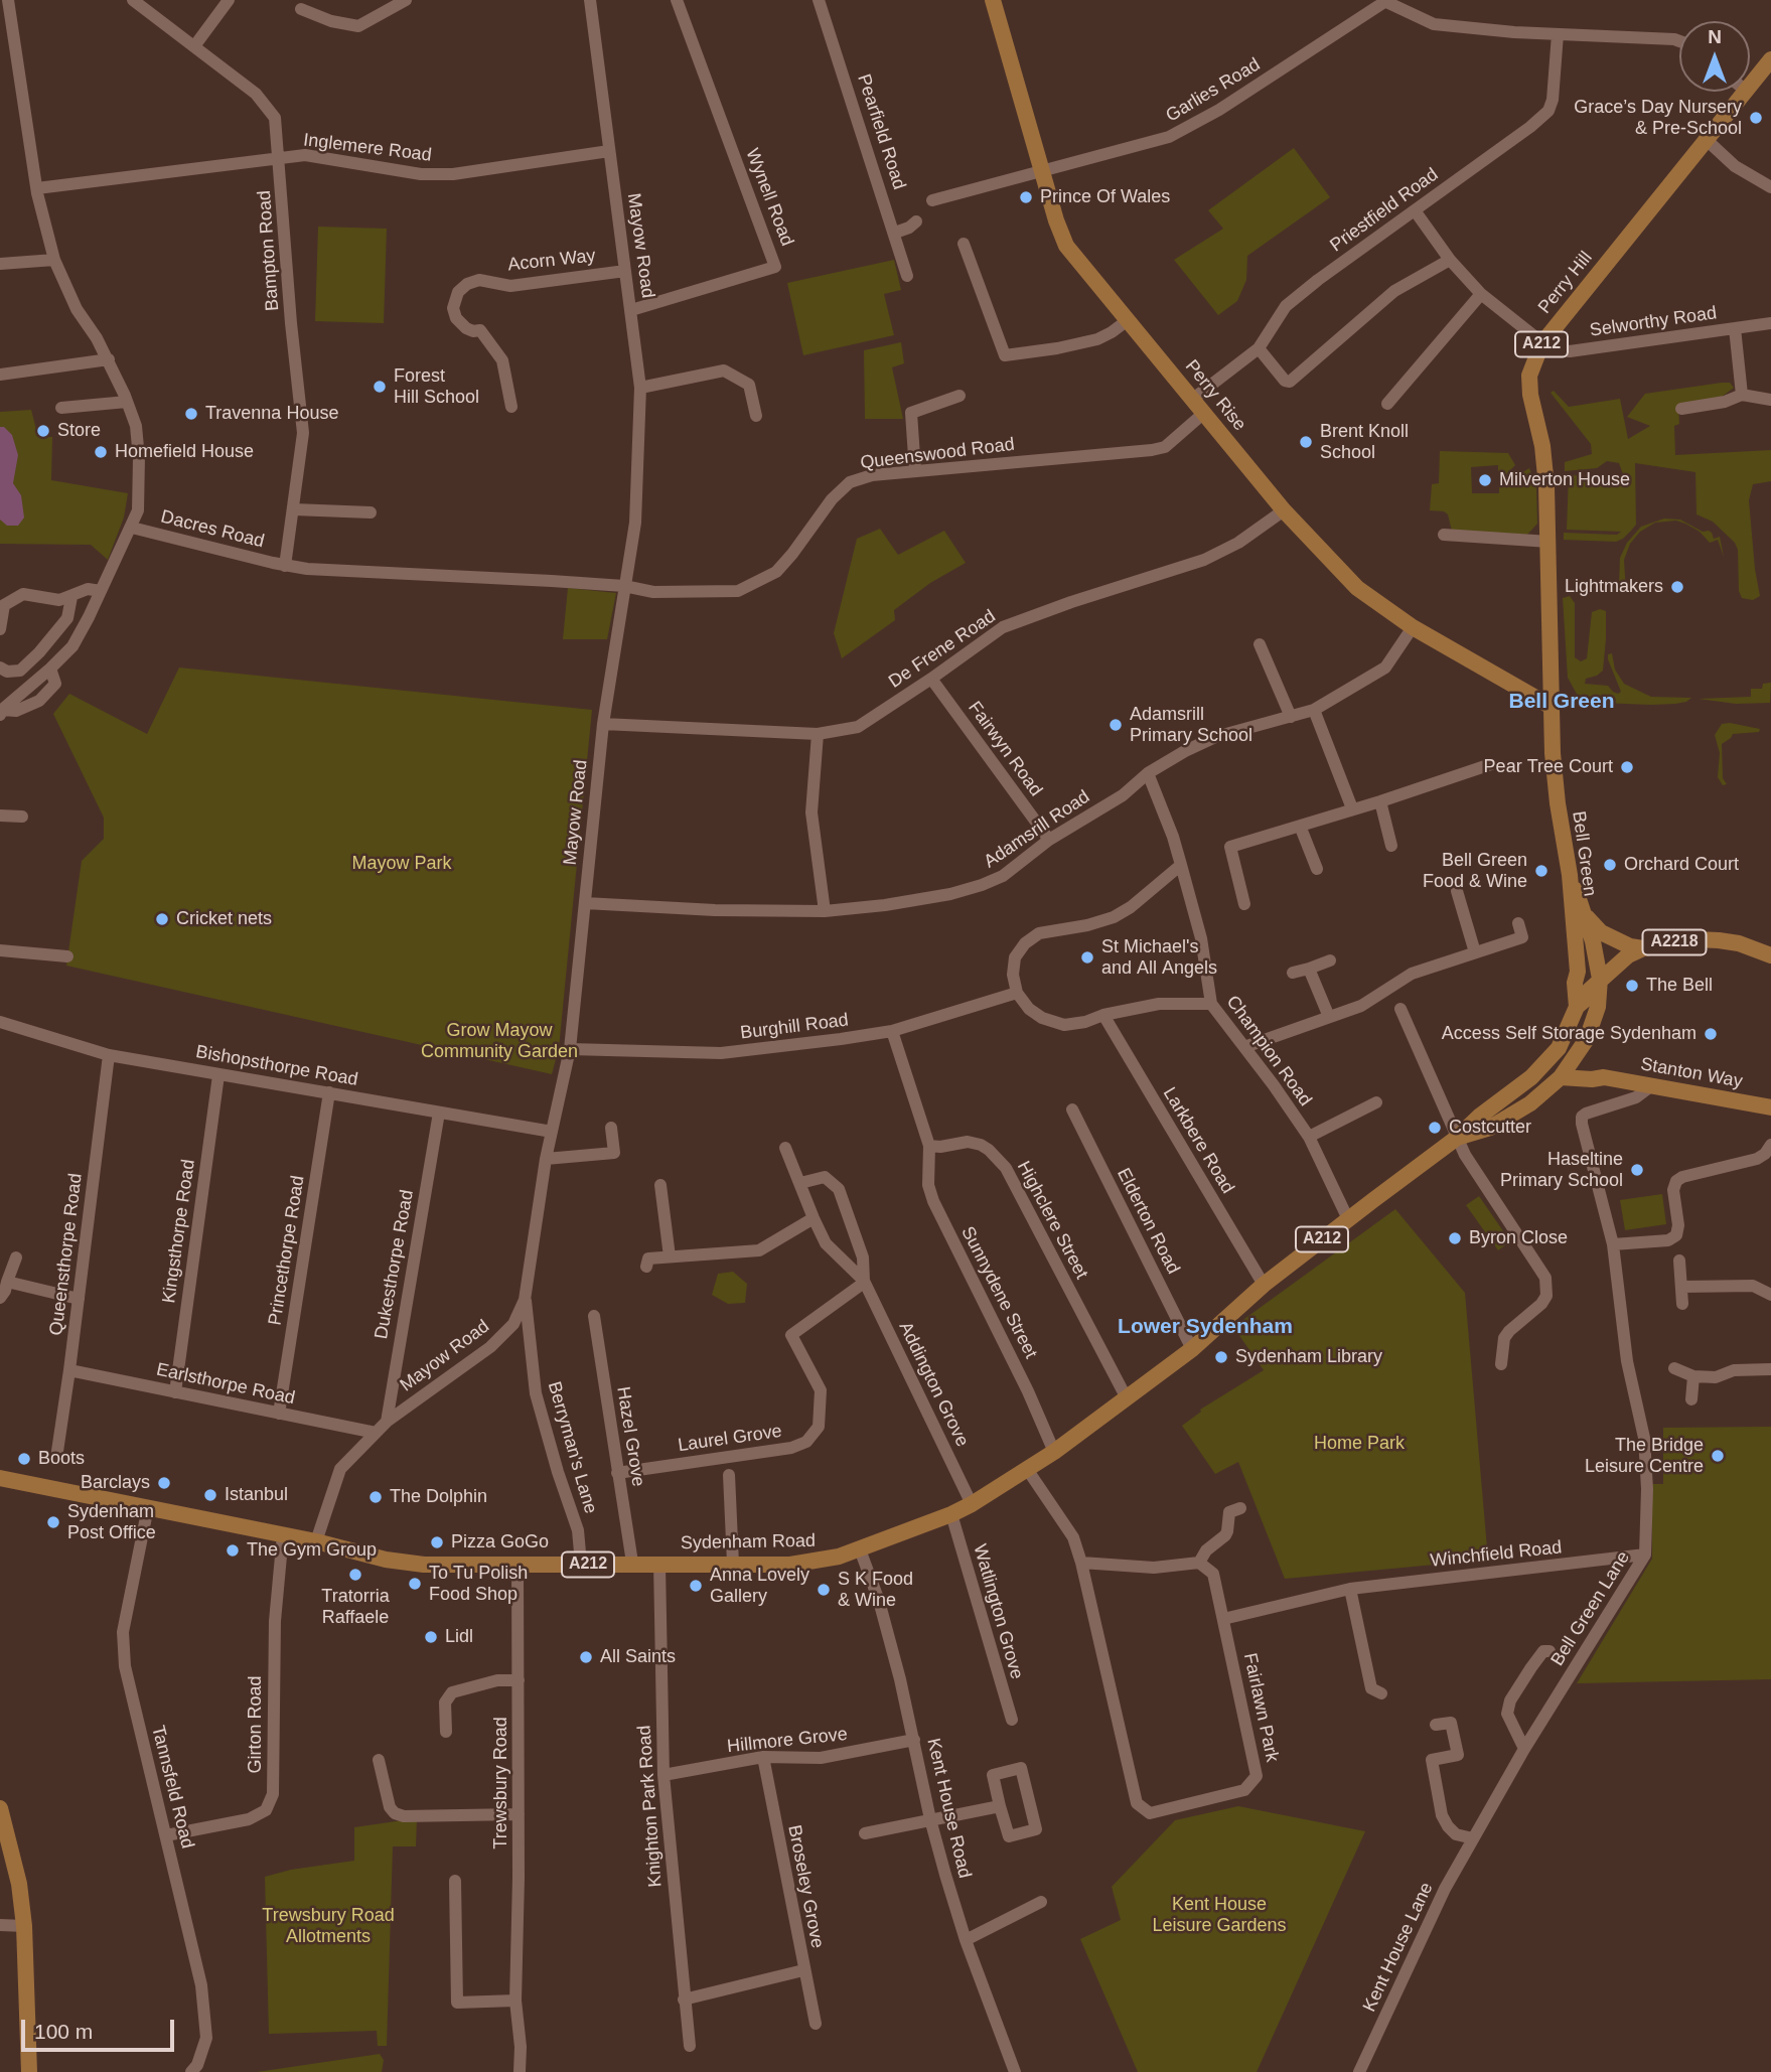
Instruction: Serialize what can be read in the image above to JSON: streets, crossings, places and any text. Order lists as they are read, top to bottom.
{
  "streets": {
    "main road": [
      "Perry Hill",
      "A212",
      "Perry Rise",
      "Bell Green",
      "A2218",
      "Stanton Way",
      "Sydenham Road"
    ],
    "street": [
      "Garlies Road",
      "Pearfield Road",
      "Inglemere Road",
      "Wynell Road",
      "Priestfield Road",
      "Mayow Road",
      "Bampton Road",
      "Acorn Way",
      "Selworthy Road",
      "Queenswood Road",
      "Dacres Road",
      "De Frene Road",
      "Fairwyn Road",
      "Adamsrill Road",
      "Burghill Road",
      "Champion Road",
      "Bishopsthorpe Road",
      "Larkbere Road",
      "Highclere Street",
      "Elderton Road",
      "Kingsthorpe Road",
      "Princethorpe Road",
      "Queensthorpe Road",
      "Dukesthorpe Road",
      "Sunnydene Street",
      "Earlsthorpe Road",
      "Addington Grove",
      "Hazel Grove",
      "Laurel Grove",
      "Berryman's Lane",
      "Winchfield Road",
      "Bell Green Lane",
      "Watlington Grove",
      "Fairlawn Park",
      "Girton Road",
      "Hillmore Grove",
      "Trewsbury Road",
      "Tannsfeld Road",
      "Knighton Park Road",
      "Kent House Road",
      "Broseley Grove",
      "Kent House Lane"
    ]
  },
  "crossings": [
    ["Garlies Road", "Perry Rise"],
    ["Inglemere Road", "Mayow Road"],
    ["Inglemere Road", "Bampton Road"],
    ["Inglemere Road", "Dacres Road"],
    ["Wynell Road", "Mayow Road"],
    ["Priestfield Road", "Perry Rise"],
    ["Mayow Road", "Acorn Way"],
    ["Mayow Road", "Queenswood Road"],
    ["Mayow Road", "Dacres Road"],
    ["Mayow Road", "De Frene Road"],
    ["Mayow Road", "Adamsrill Road"],
    ["Mayow Road", "Burghill Road"],
    ["Mayow Road", "Bishopsthorpe Road"],
    ["Mayow Road", "Dukesthorpe Road"],
    ["Mayow Road", "Earlsthorpe Road"],
    ["Mayow Road", "Berryman's Lane"],
    ["Mayow Road", "Sydenham Road"],
    ["Bampton Road", "Dacres Road"],
    ["Perry Hill", "Selworthy Road"],
    ["Perry Hill", "Perry Rise"],
    ["Perry Hill", "Bell Green"],
    ["A212", "Bell Green"],
    ["A212", "A2218"],
    ["A212", "Stanton Way"],
    ["A212", "Sydenham Road"],
    ["Perry Rise", "Queenswood Road"],
    ["Perry Rise", "De Frene Road"],
    ["Perry Rise", "Adamsrill Road"],
    ["Perry Rise", "Bell Green"],
    ["Queenswood Road", "Dacres Road"],
    ["De Frene Road", "Fairwyn Road"],
    ["Fairwyn Road", "Adamsrill Road"],
    ["Adamsrill Road", "Champion Road"],
    ["A2218", "Sydenham Road"],
    ["Champion Road", "Sydenham Road"],
    ["Bishopsthorpe Road", "Kingsthorpe Road"],
    ["Bishopsthorpe Road", "Princethorpe Road"],
    ["Bishopsthorpe Road", "Queensthorpe Road"],
    ["Bishopsthorpe Road", "Dukesthorpe Road"],
    ["Stanton Way", "Sydenham Road"],
    ["Stanton Way", "Bell Green Lane"],
    ["Larkbere Road", "Sydenham Road"],
    ["Highclere Street", "Sunnydene Street"],
    ["Highclere Street", "Sydenham Road"],
    ["Elderton Road", "Sydenham Road"],
    ["Kingsthorpe Road", "Earlsthorpe Road"],
    ["Princethorpe Road", "Earlsthorpe Road"],
    ["Queensthorpe Road", "Earlsthorpe Road"],
    ["Sunnydene Street", "Sydenham Road"],
    ["Addington Grove", "Laurel Grove"],
    ["Addington Grove", "Sydenham Road"],
    ["Hazel Grove", "Laurel Grove"],
    ["Hazel Grove", "Sydenham Road"],
    ["Berryman's Lane", "Sydenham Road"],
    ["Sydenham Road", "Watlington Grove"],
    ["Sydenham Road", "Fairlawn Park"],
    ["Sydenham Road", "Girton Road"],
    ["Sydenham Road", "Trewsbury Road"],
    ["Sydenham Road", "Tannsfeld Road"],
    ["Sydenham Road", "Knighton Park Road"],
    ["Sydenham Road", "Kent House Road"],
    ["Winchfield Road", "Bell Green Lane"],
    ["Winchfield Road", "Fairlawn Park"],
    ["Bell Green Lane", "Kent House Lane"],
    ["Girton Road", "Tannsfeld Road"],
    ["Hillmore Grove", "Knighton Park Road"],
    ["Hillmore Grove", "Kent House Road"],
    ["Hillmore Grove", "Broseley Grove"]
  ],
  "districts": ["Bell Green", "Lower Sydenham"],
  "parks": [
    "Mayow Park",
    "Grow Mayow Community Garden",
    "Home Park",
    "Kent House Leisure Gardens",
    "Trewsbury Road Allotments"
  ],
  "places": [
    "Grace’s Day Nursery & Pre-School",
    "Prince Of Wales",
    "Forest Hill School",
    "Travenna House",
    "Store",
    "Brent Knoll School",
    "Homefield House",
    "Milverton House",
    "Lightmakers",
    "Adamsrill Primary School",
    "Pear Tree Court",
    "Orchard Court",
    "Bell Green Food & Wine",
    "Cricket nets",
    "St Michael's and All Angels",
    "The Bell",
    "Access Self Storage Sydenham",
    "Costcutter",
    "Haseltine Primary School",
    "Byron Close",
    "Sydenham Library",
    "The Bridge Leisure Centre",
    "Boots",
    "Barclays",
    "Istanbul",
    "The Dolphin",
    "Sydenham Post Office",
    "Pizza GoGo",
    "The Gym Group",
    "Tratorria Raffaele",
    "To Tu Polish Food Shop",
    "Anna Lovely Gallery",
    "S K Food & Wine",
    "Lidl",
    "All Saints"
  ],
  "scale_bar": "100 m",
  "north": "top"
}
